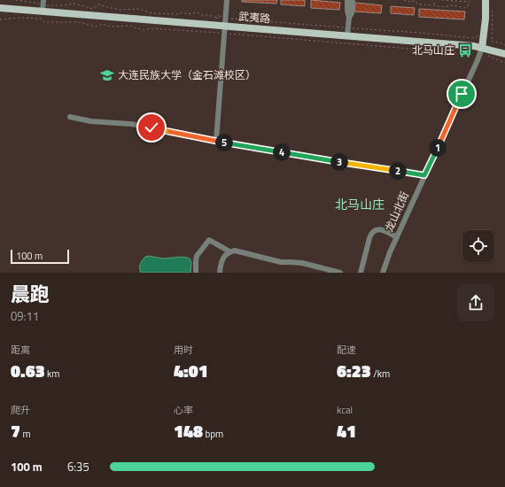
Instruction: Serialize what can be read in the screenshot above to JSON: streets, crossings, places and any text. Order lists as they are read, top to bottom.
{
  "streets": {
    "main road": ["武夷路", "龙山北街"]
  },
  "crossings": [
    ["武夷路", "龙山北街"]
  ],
  "districts": ["北马山庄"],
  "places": {
    "bus stop": ["北马山庄"],
    "school or university": ["大连民族大学（金石滩校区）"]
  },
  "scale_bar": "100 m",
  "page": {
    "pins": [
      "5",
      "1",
      "4",
      "3",
      "2"
    ],
    "scale": "100 m",
    "heading": ["晨跑", "09:11"],
    "stats": [
      ["距离", "0.63 km"],
      ["用时", "4:01"],
      ["配速", "6:23 /km"],
      ["爬升", "7 m"],
      ["心率", "148 bpm"],
      ["kcal", "41"]
    ],
    "list": [
      {
        "name": "100 m",
        "note": "6:35"
      }
    ]
  }
}
